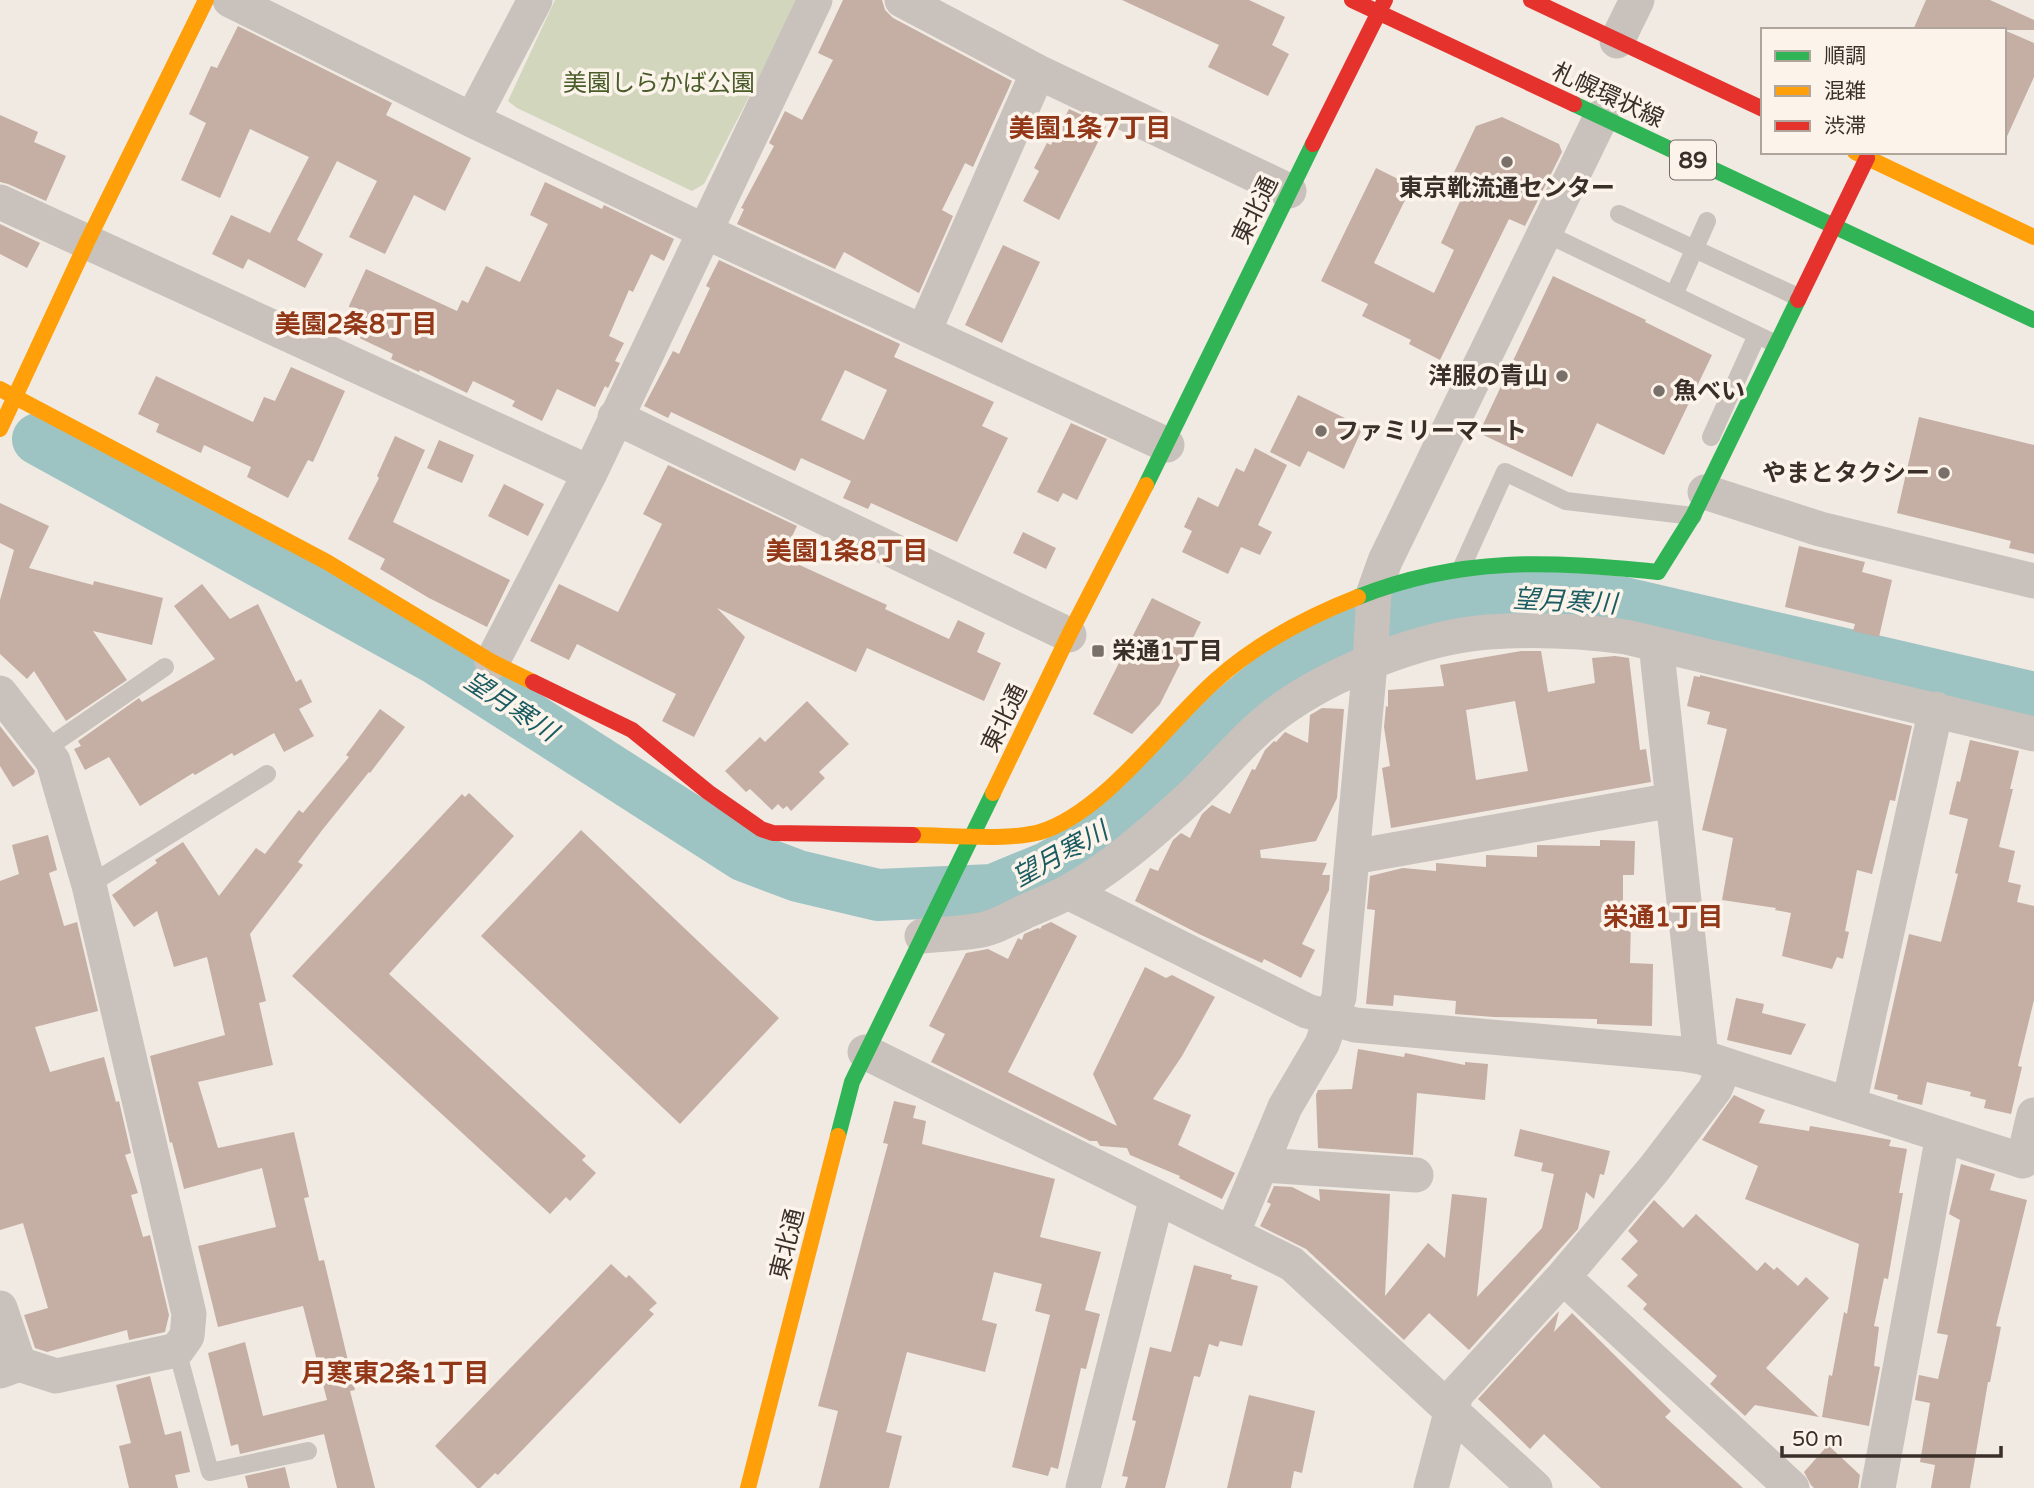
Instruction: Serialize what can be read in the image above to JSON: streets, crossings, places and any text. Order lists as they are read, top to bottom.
{
  "streets": {
    "street": ["札幌環状線", "89", "東北通"]
  },
  "crossings": [
    ["札幌環状線", "東北通"]
  ],
  "districts": [
    "美園1条7丁目",
    "美園2条8丁目",
    "美園1条8丁目",
    "栄通1丁目",
    "月寒東2条1丁目"
  ],
  "water": ["望月寒川"],
  "parks": ["美園しらかば公園"],
  "places": {
    "other": [
      "東京靴流通センター",
      "洋服の青山",
      "魚べい",
      "ファミリーマート",
      "やまとタクシー"
    ],
    "transit": ["栄通1丁目"]
  },
  "legend": ["順調", "混雑", "渋滞"],
  "scale_bar": "50 m"
}
